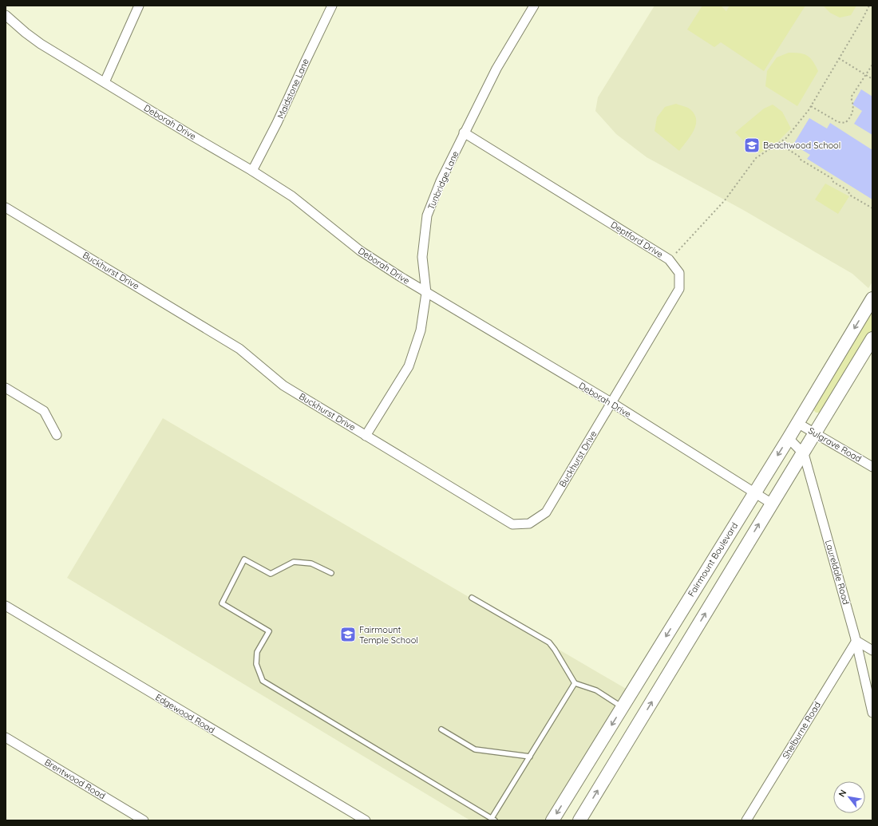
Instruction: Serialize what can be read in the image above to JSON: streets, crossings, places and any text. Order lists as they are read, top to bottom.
{
  "streets": {
    "main road": ["Fairmount Boulevard"],
    "street": [
      "Maidstone Lane",
      "Deborah Drive",
      "Tunbridge Lane",
      "Deptford Drive",
      "Buckhurst Drive",
      "Sulgrave Road",
      "Laureldale Road",
      "Edgewood Road",
      "Shelburne Road",
      "Brentwood Road"
    ]
  },
  "crossings": [
    ["Maidstone Lane", "Deborah Drive"],
    ["Deborah Drive", "Tunbridge Lane"],
    ["Deborah Drive", "Deptford Drive"],
    ["Deborah Drive", "Buckhurst Drive"],
    ["Deborah Drive", "Fairmount Boulevard"],
    ["Tunbridge Lane", "Deptford Drive"],
    ["Tunbridge Lane", "Buckhurst Drive"],
    ["Deptford Drive", "Buckhurst Drive"],
    ["Sulgrave Road", "Fairmount Boulevard"],
    ["Fairmount Boulevard", "Laureldale Road"],
    ["Laureldale Road", "Shelburne Road"]
  ],
  "places": {
    "school or university": ["Beachwood School", "Fairmount Temple School"]
  },
  "north": "top left"
}
